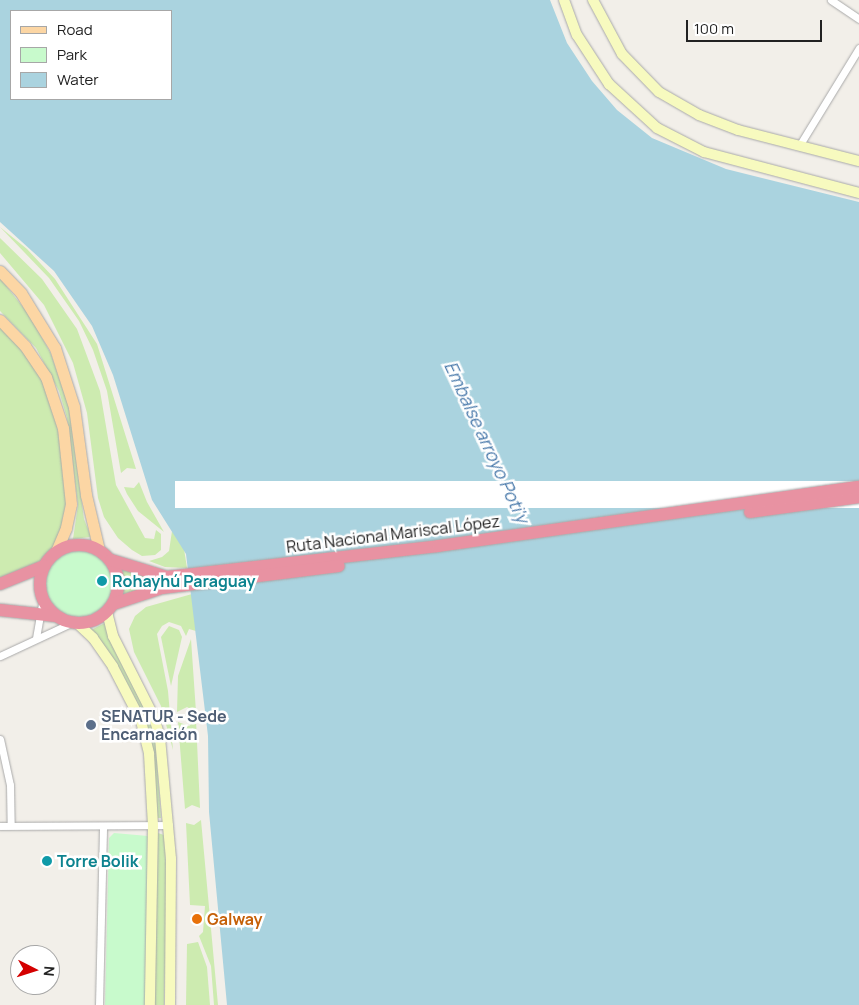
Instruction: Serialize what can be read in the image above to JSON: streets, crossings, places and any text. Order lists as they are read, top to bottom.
{
  "streets": {
    "highway": ["Ruta Nacional Mariscal López"]
  },
  "water": ["Embalse arroyo Poti'y"],
  "places": [
    "Rohayhú Paraguay",
    "SENATUR - Sede Encarnación",
    "Torre Bolik",
    "Galway"
  ],
  "legend": ["Road", "Park", "Water"],
  "scale_bar": "100 m",
  "north": "right"
}
